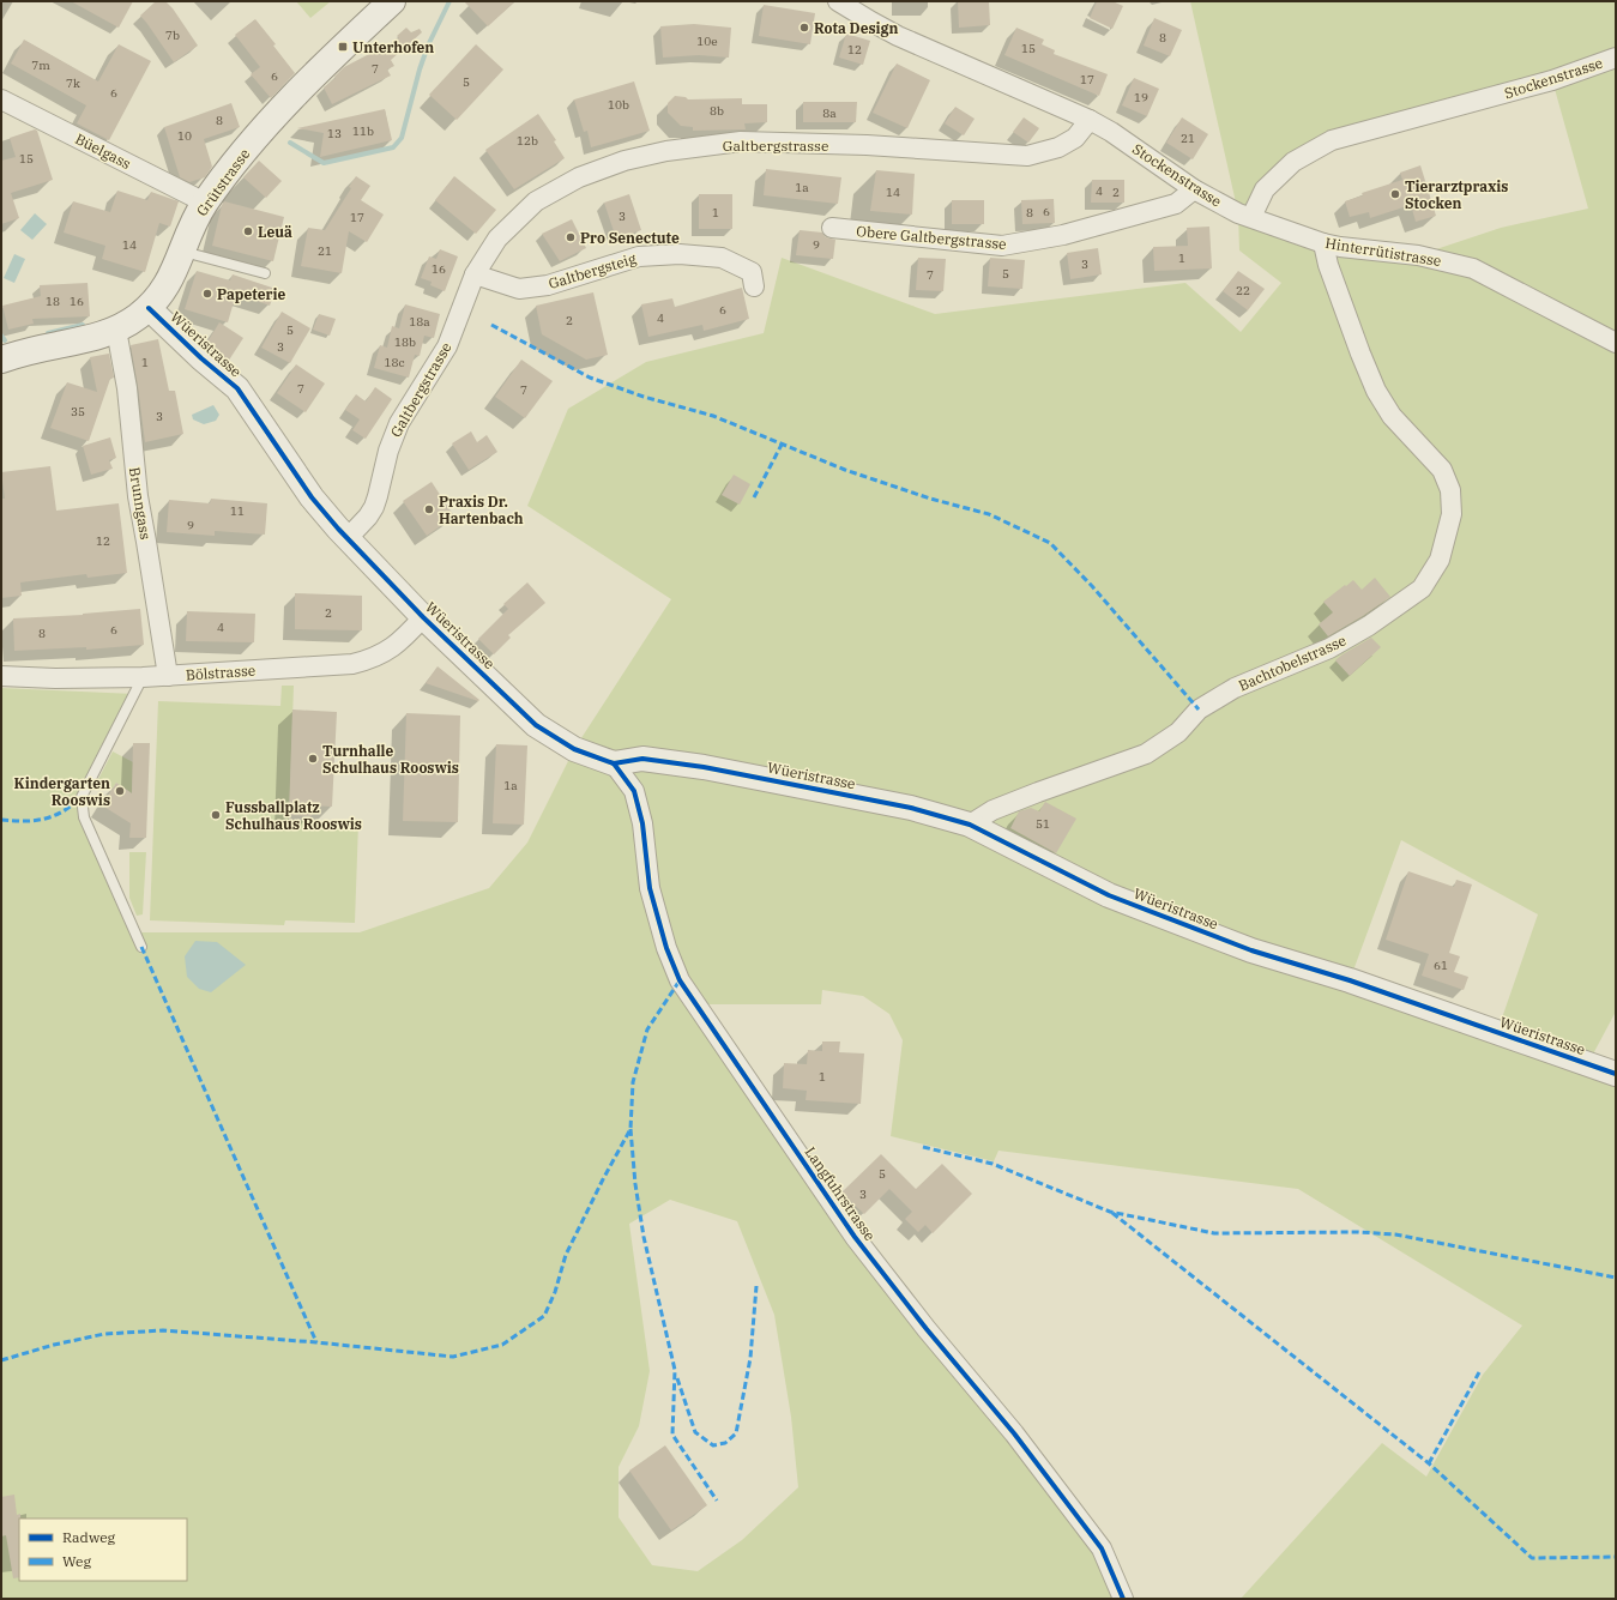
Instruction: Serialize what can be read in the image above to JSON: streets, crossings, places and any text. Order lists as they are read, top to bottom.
{
  "streets": {
    "main road": ["Grütstrasse"],
    "street": [
      "Stockenstrasse",
      "Galtbergstrasse",
      "Büelgass",
      "Obere Galtbergstrasse",
      "Hinterrütistrasse",
      "Galtbergsteig",
      "Wüeristrasse",
      "Brunngass",
      "Bachtobelstrasse",
      "Bölstrasse",
      "Langfuhrstrasse"
    ]
  },
  "crossings": [
    ["Stockenstrasse", "Galtbergstrasse"],
    ["Stockenstrasse", "Obere Galtbergstrasse"],
    ["Stockenstrasse", "Hinterrütistrasse"],
    ["Galtbergstrasse", "Galtbergsteig"],
    ["Galtbergstrasse", "Wüeristrasse"],
    ["Büelgass", "Grütstrasse"],
    ["Grütstrasse", "Wüeristrasse"],
    ["Grütstrasse", "Brunngass"],
    ["Hinterrütistrasse", "Bachtobelstrasse"],
    ["Wüeristrasse", "Bachtobelstrasse"],
    ["Wüeristrasse", "Bölstrasse"],
    ["Wüeristrasse", "Langfuhrstrasse"],
    ["Brunngass", "Bölstrasse"]
  ],
  "places": {
    "other": [
      "Rota Design",
      "Tierarztpraxis Stocken",
      "Leuä",
      "Pro Senectute",
      "Papeterie",
      "Praxis Dr. Hartenbach",
      "Turnhalle Schulhaus Rooswis",
      "Kindergarten Rooswis",
      "Fussballplatz Schulhaus Rooswis"
    ],
    "transit": ["Unterhofen"]
  },
  "house_numbers": [
    "7b",
    "8",
    "10e",
    "15",
    "12",
    "7m",
    "7",
    "6",
    "17",
    "5",
    "7k",
    "6",
    "19",
    "10b",
    "8b",
    "8a",
    "8",
    "11b",
    "13",
    "10",
    "21",
    "12b",
    "15",
    "1a",
    "4",
    "14",
    "2",
    "6",
    "1",
    "8",
    "3",
    "17",
    "14",
    "9",
    "21",
    "1",
    "3",
    "16",
    "5",
    "7",
    "22",
    "18",
    "16",
    "6",
    "4",
    "2",
    "18a",
    "5",
    "18b",
    "3",
    "1",
    "18c",
    "7",
    "7",
    "35",
    "3",
    "11",
    "9",
    "12",
    "2",
    "4",
    "6",
    "8",
    "1a",
    "51",
    "61",
    "1",
    "5",
    "3"
  ],
  "legend": ["Radweg", "Weg"]
}
